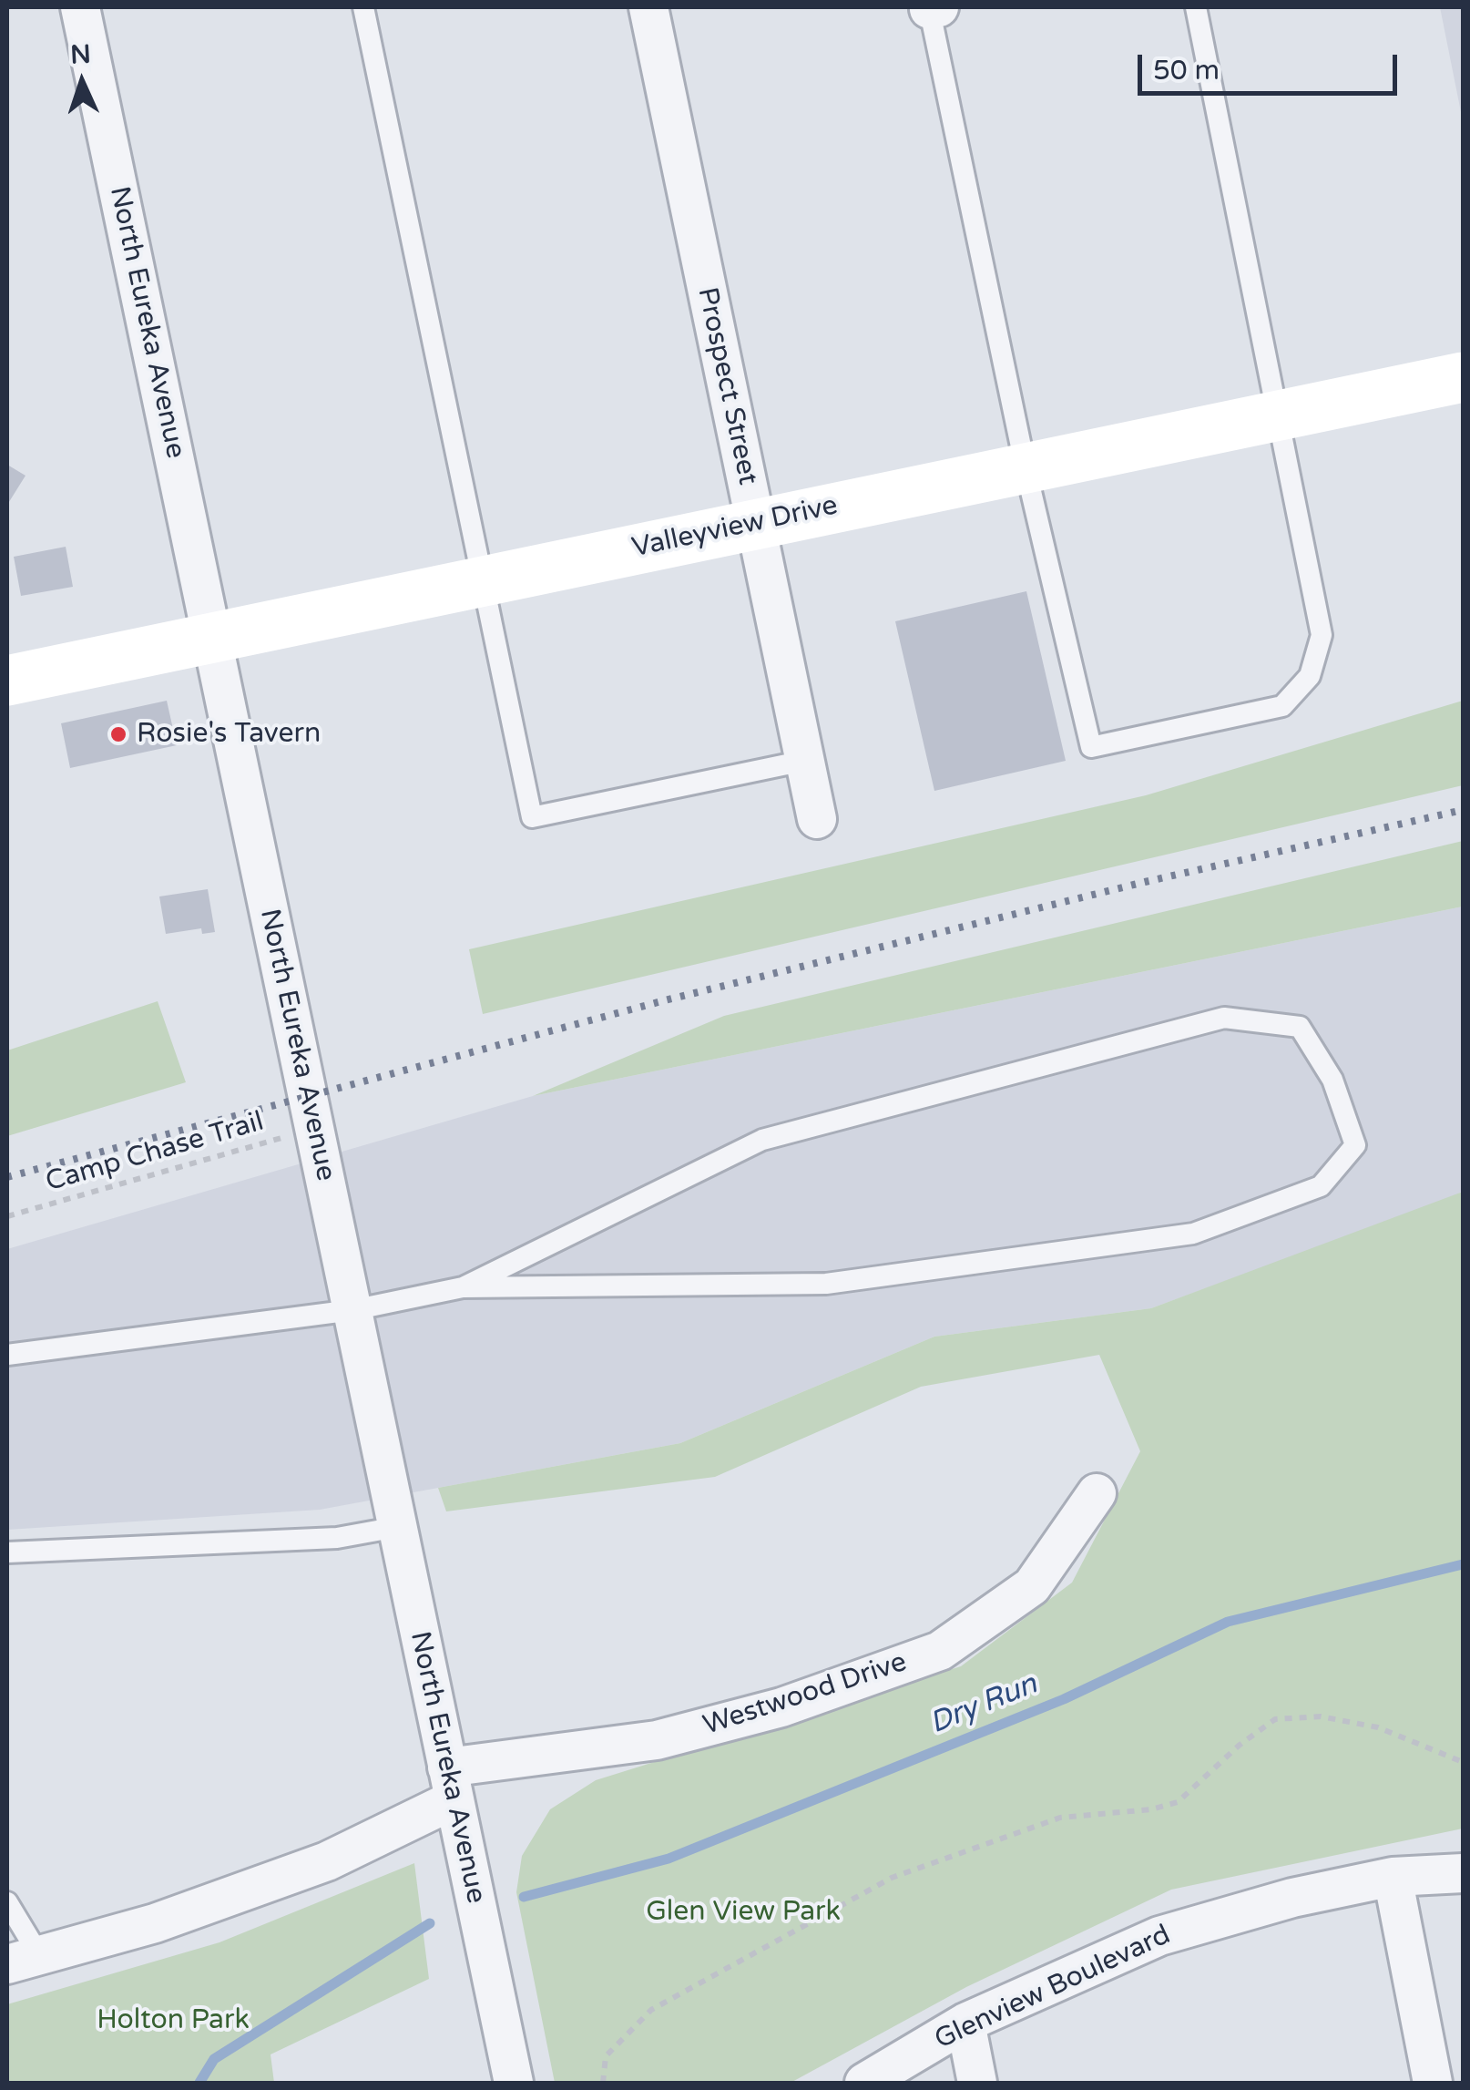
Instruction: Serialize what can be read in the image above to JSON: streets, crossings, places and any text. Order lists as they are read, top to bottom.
{
  "streets": {
    "street": [
      "North Eureka Avenue",
      "Prospect Street",
      "Valleyview Drive",
      "Westwood Drive",
      "Glenview Boulevard"
    ],
    "path": ["Camp Chase Trail"]
  },
  "crossings": [
    ["North Eureka Avenue", "Valleyview Drive"],
    ["North Eureka Avenue", "Camp Chase Trail"],
    ["North Eureka Avenue", "Westwood Drive"],
    ["Prospect Street", "Valleyview Drive"]
  ],
  "water": ["Dry Run"],
  "parks": ["Glen View Park", "Holton Park"],
  "places": ["Rosie's Tavern"],
  "scale_bar": "50 m",
  "north": "top"
}
